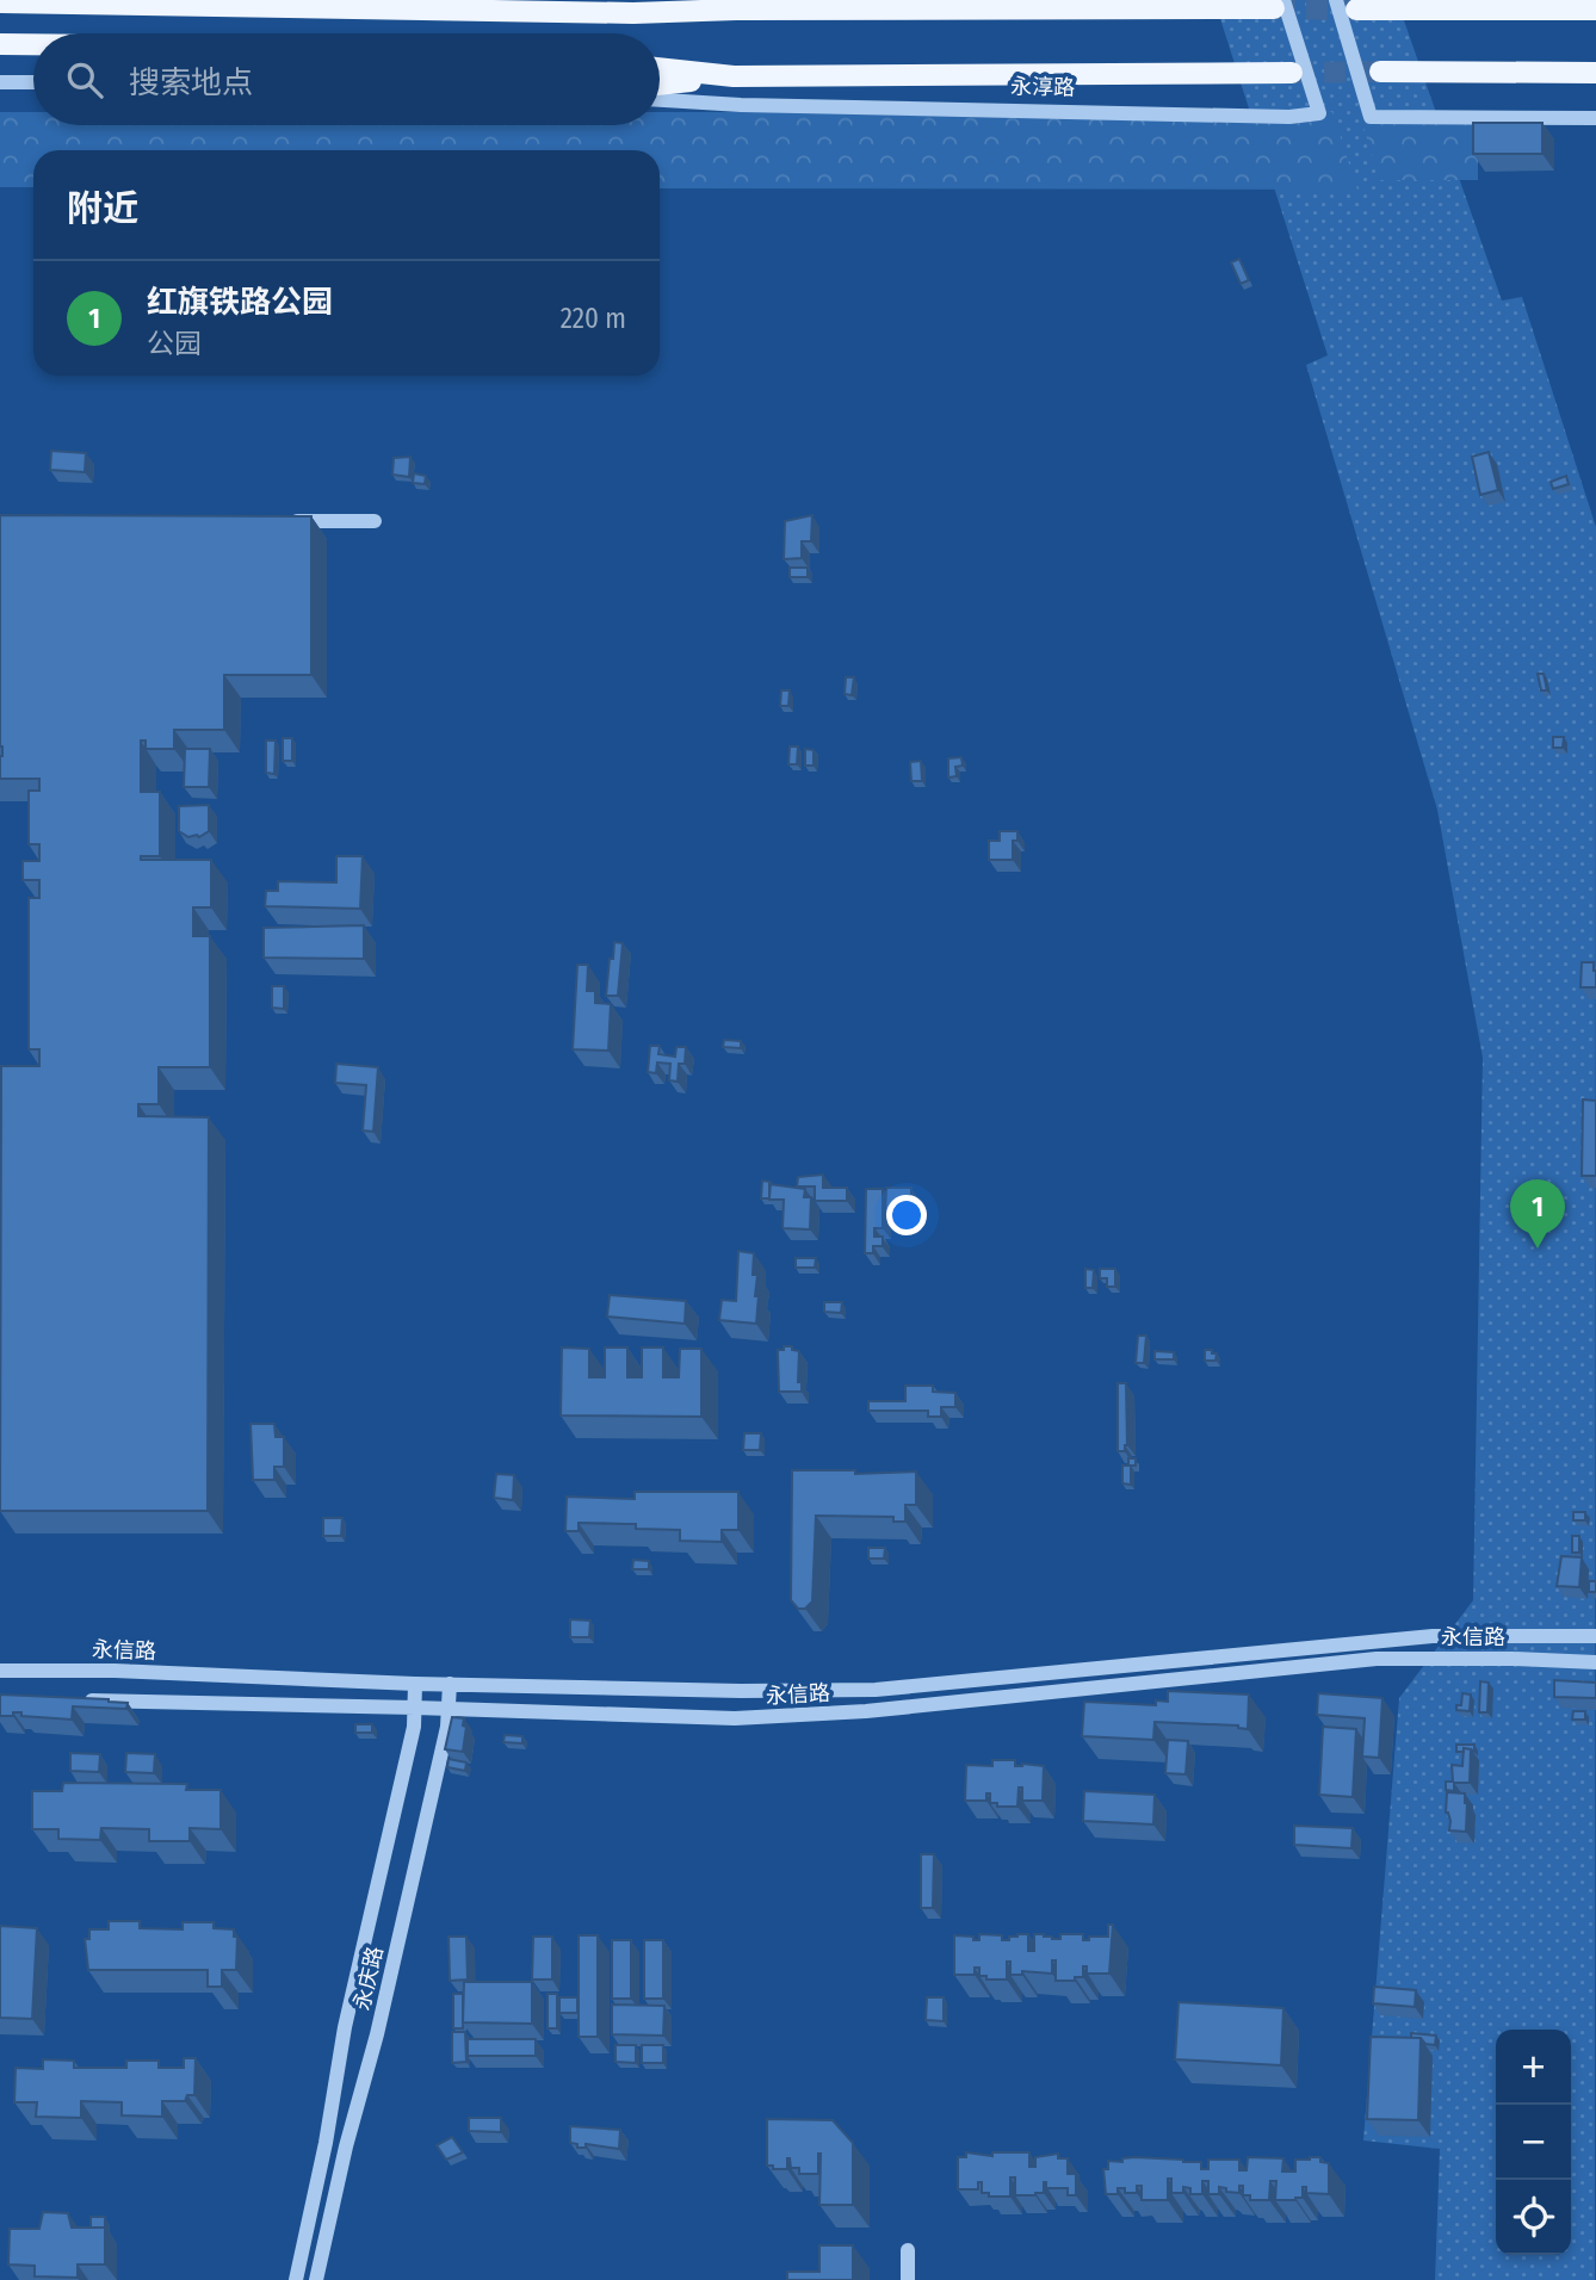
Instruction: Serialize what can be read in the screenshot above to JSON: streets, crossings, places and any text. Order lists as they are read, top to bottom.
{
  "streets": {
    "main road": ["永淳路"],
    "street": ["永信路", "永庆路"]
  },
  "crossings": [
    ["永信路", "永庆路"]
  ],
  "page": {
    "search": "搜索地点",
    "heading": "附近",
    "list": [
      {
        "mark": "1",
        "name": "红旗铁路公园",
        "note": "公园",
        "value": "220 m"
      }
    ],
    "pins": "1",
    "map_buttons": ["+", "−"]
  }
}
